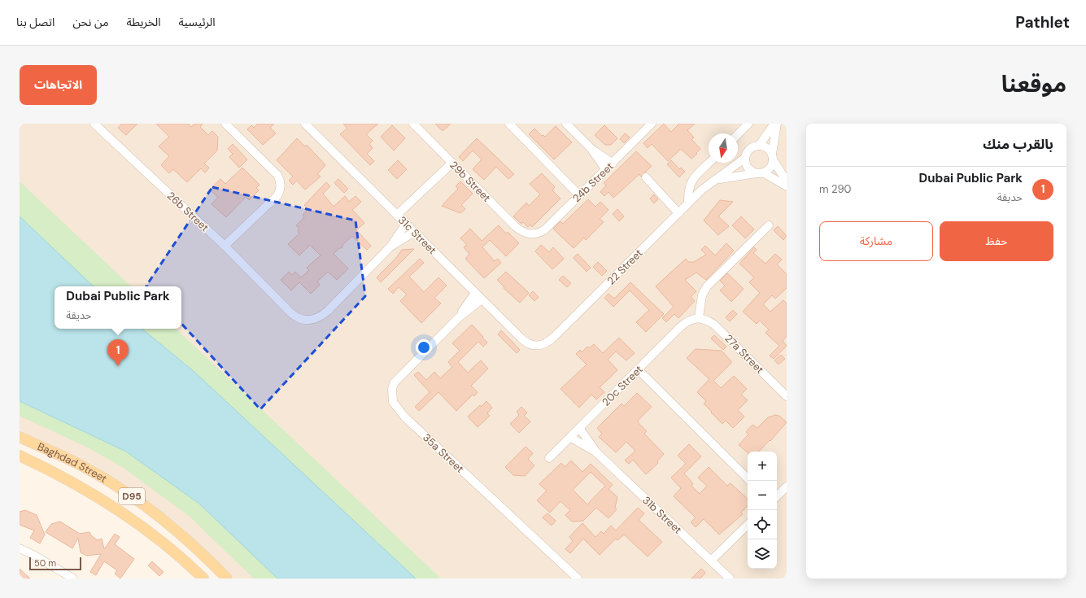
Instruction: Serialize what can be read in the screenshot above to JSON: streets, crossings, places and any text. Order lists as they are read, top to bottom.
{
  "streets": {
    "main road": ["Baghdad Street", "D95"],
    "street": [
      "29b Street",
      "24b Street",
      "26b Street",
      "31c Street",
      "22 Street",
      "27a Street",
      "20c Street",
      "35a Street",
      "31b Street"
    ]
  },
  "crossings": [
    ["29b Street", "24b Street"],
    ["26b Street", "31c Street"],
    ["31c Street", "22 Street"],
    ["31c Street", "35a Street"],
    ["27a Street", "20c Street"],
    ["20c Street", "31b Street"]
  ],
  "scale_bar": "50 m",
  "north": "bottom",
  "page": {
    "header": "Pathlet",
    "nav": [
      "الرئيسية",
      "الخريطة",
      "من نحن",
      "اتصل بنا"
    ],
    "title": "موقعنا",
    "buttons": [
      "الاتجاهات",
      ["حفظ", "مشاركة"]
    ],
    "heading": "بالقرب منك",
    "list": [
      {
        "mark": "1",
        "name": "Dubai Public Park",
        "note": "حديقة",
        "value": "290 m"
      }
    ],
    "popup": ["Dubai Public Park", "حديقة"],
    "pins": "1",
    "map_buttons": ["+", "−"],
    "scale": "50 m"
  }
}
